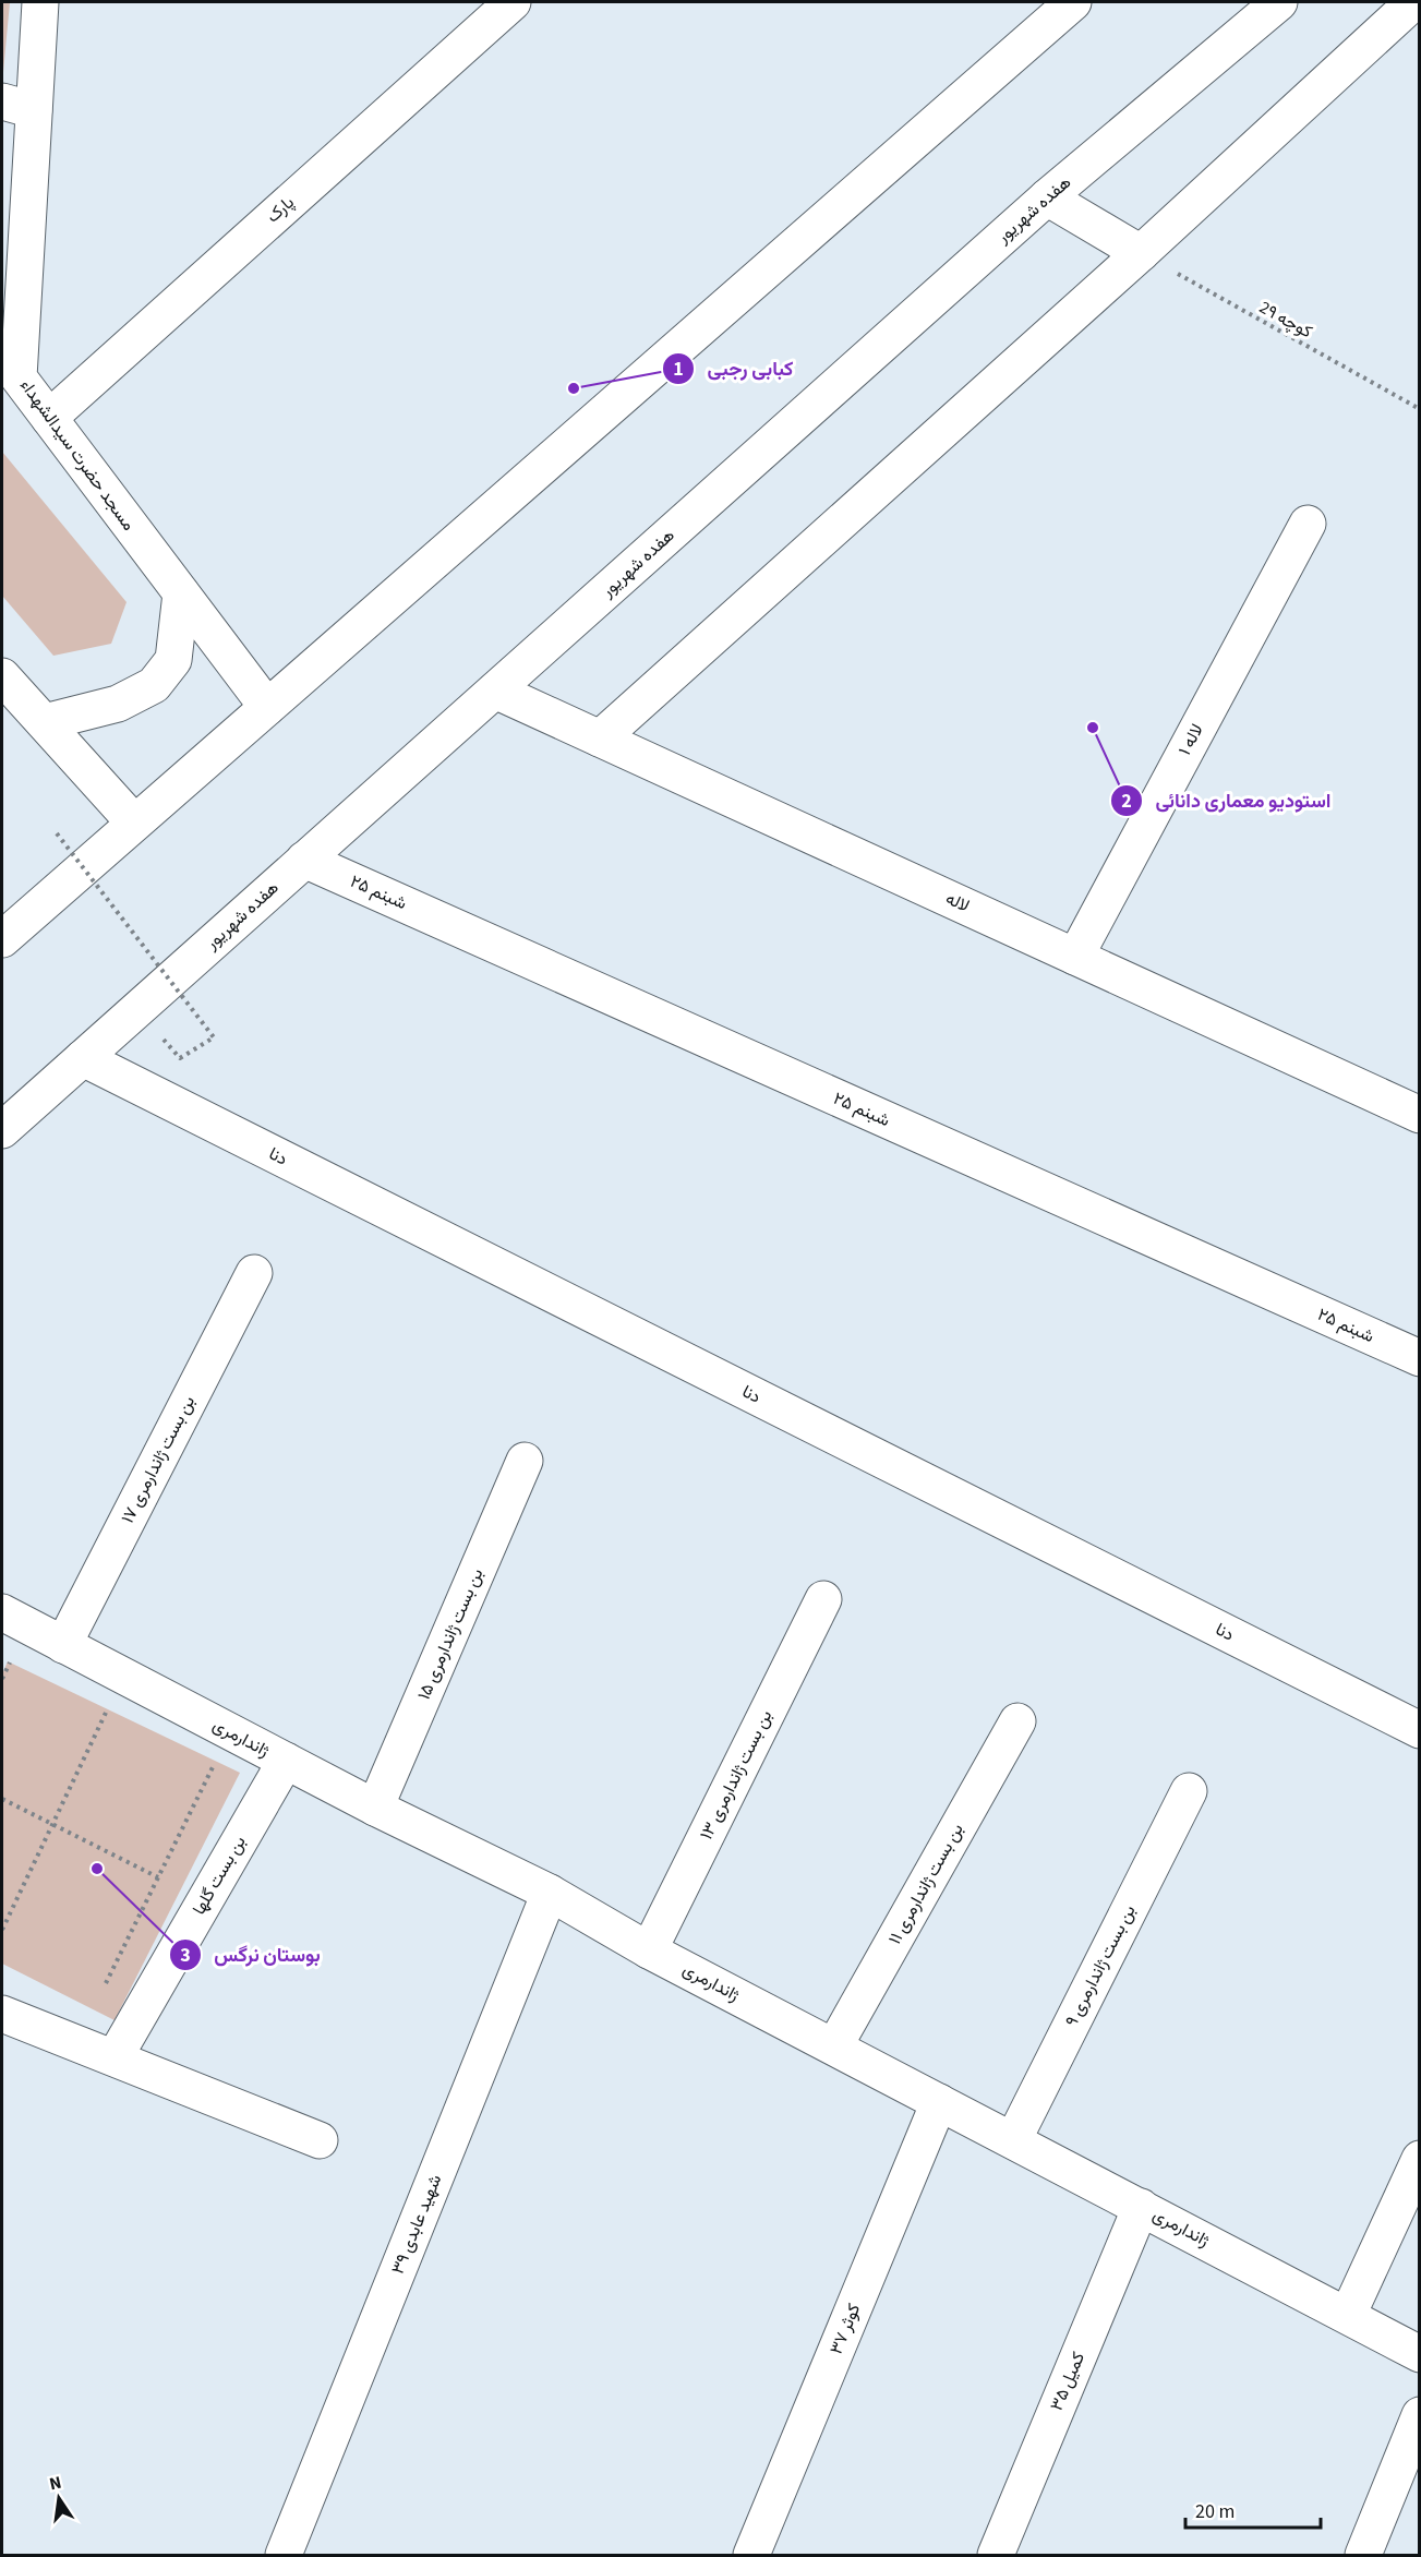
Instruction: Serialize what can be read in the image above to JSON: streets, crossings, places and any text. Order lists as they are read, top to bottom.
{
  "streets": {
    "street": [
      "پارک",
      "هفده شهریور",
      "مسجد حضرت سیدالشهداء",
      "لاله ۱",
      "شبنم ۲۵",
      "لاله",
      "دنا",
      "بن بست ژاندارمری ۱۷",
      "بن بست ژاندارمری ۱۵",
      "ژاندارمری",
      "بن بست ژاندارمری ۱۳",
      "بن بست گلها",
      "بن بست ژاندارمری ۱۱",
      "بن بست ژاندارمری ۹",
      "شهید عابدی ۳۹",
      "کوثر ۳۷",
      "کمیل ۳۵"
    ],
    "path": ["کوچه 2۹"]
  },
  "crossings": [
    ["پارک", "مسجد حضرت سیدالشهداء"],
    ["هفده شهریور", "شبنم ۲۵"],
    ["هفده شهریور", "لاله"],
    ["هفده شهریور", "دنا"],
    ["لاله ۱", "لاله"],
    ["بن بست ژاندارمری ۱۷", "ژاندارمری"],
    ["بن بست ژاندارمری ۱۵", "ژاندارمری"],
    ["ژاندارمری", "بن بست ژاندارمری ۱۳"],
    ["ژاندارمری", "بن بست گلها"],
    ["ژاندارمری", "بن بست ژاندارمری ۱۱"],
    ["ژاندارمری", "بن بست ژاندارمری ۹"],
    ["ژاندارمری", "شهید عابدی ۳۹"],
    ["ژاندارمری", "کوثر ۳۷"],
    ["ژاندارمری", "کمیل ۳۵"]
  ],
  "places": ["کبابی رجبی", "استودیو معماری دانائی", "بوستان نرگس"],
  "scale_bar": "20 m",
  "north": "top"
}
